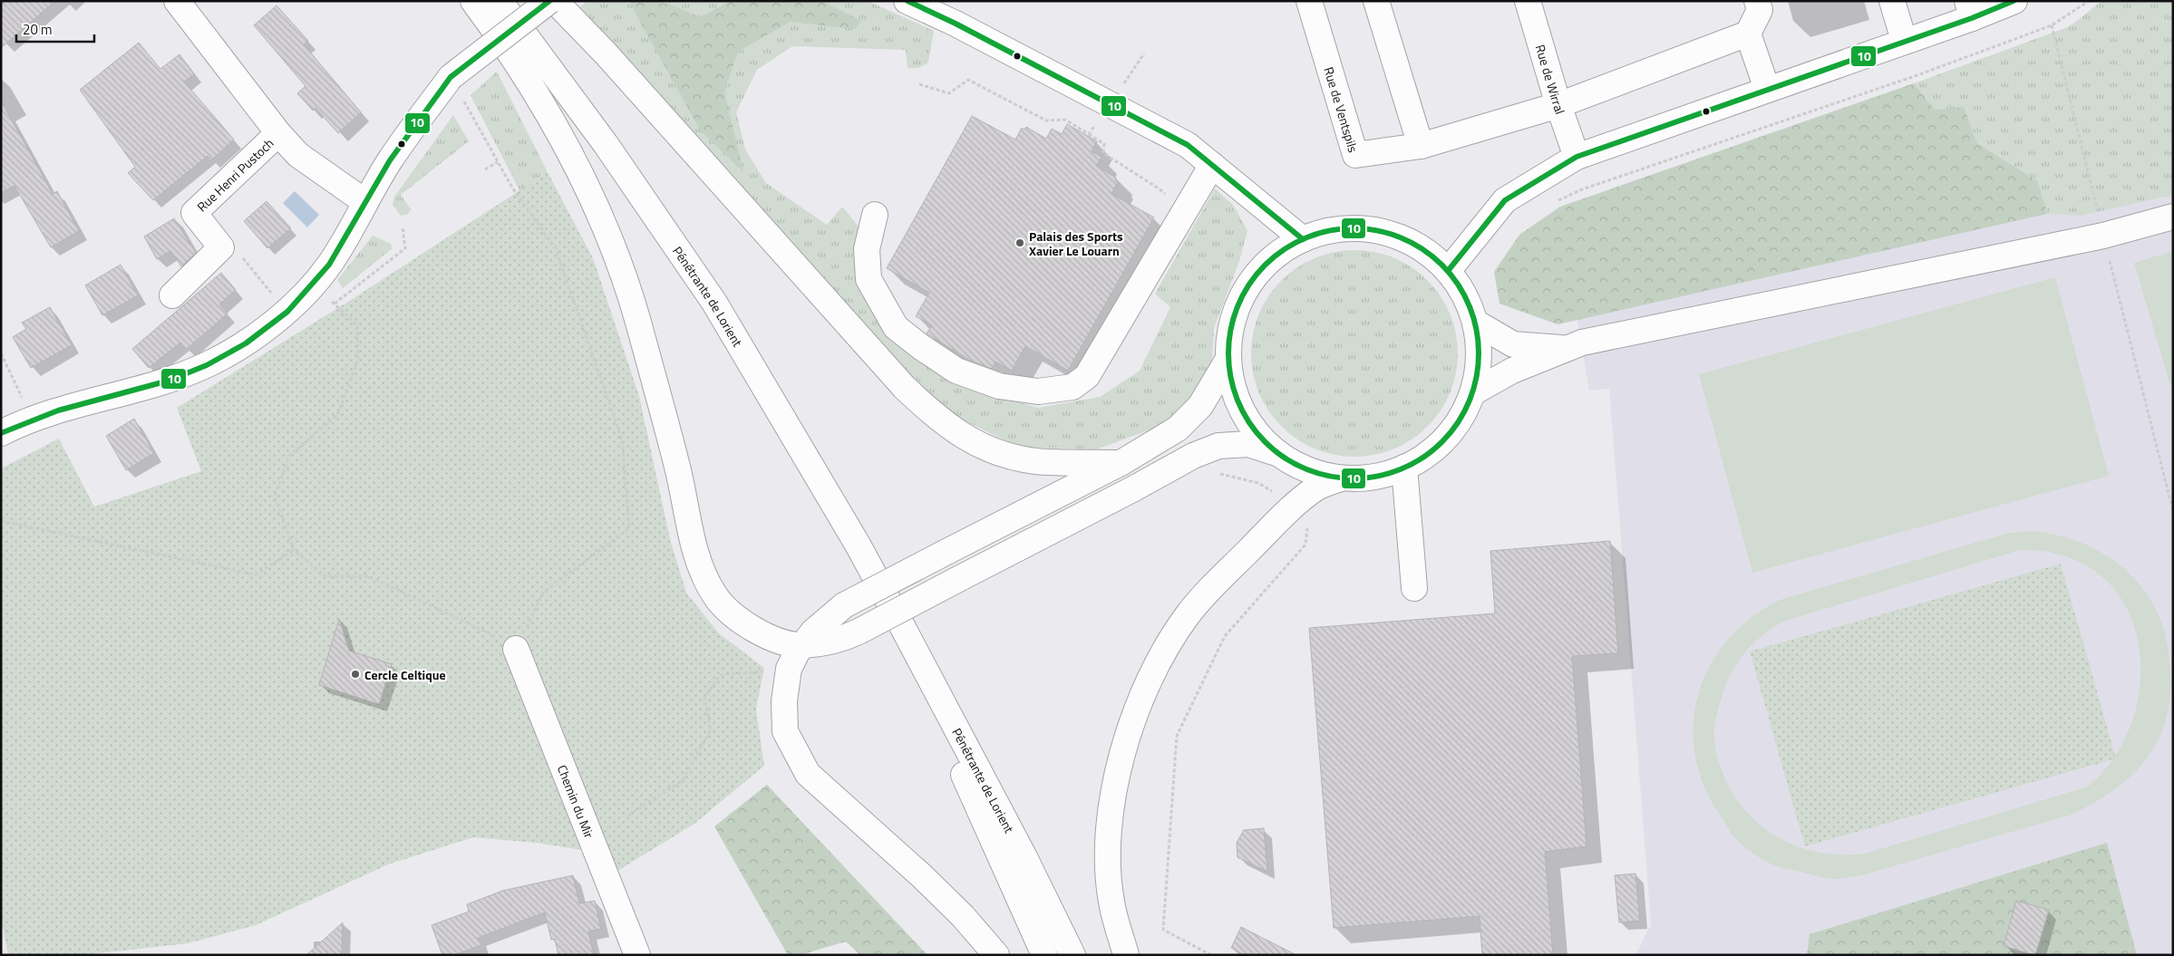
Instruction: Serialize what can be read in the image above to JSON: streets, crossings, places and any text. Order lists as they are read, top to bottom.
{
  "streets": {
    "main road": [
      "Rue de Wirral",
      "Rue de Ventspils",
      "Rue Henri Pustoch",
      "Pénétrante de Lorient",
      "Chemin du Mir"
    ]
  },
  "crossings": [
    ["Rue de Wirral", "Rue de Ventspils"]
  ],
  "places": ["Palais des Sports Xavier Le Louarn", "Cercle Celtique"],
  "lines": ["transit line 10"],
  "scale_bar": "20 m"
}
